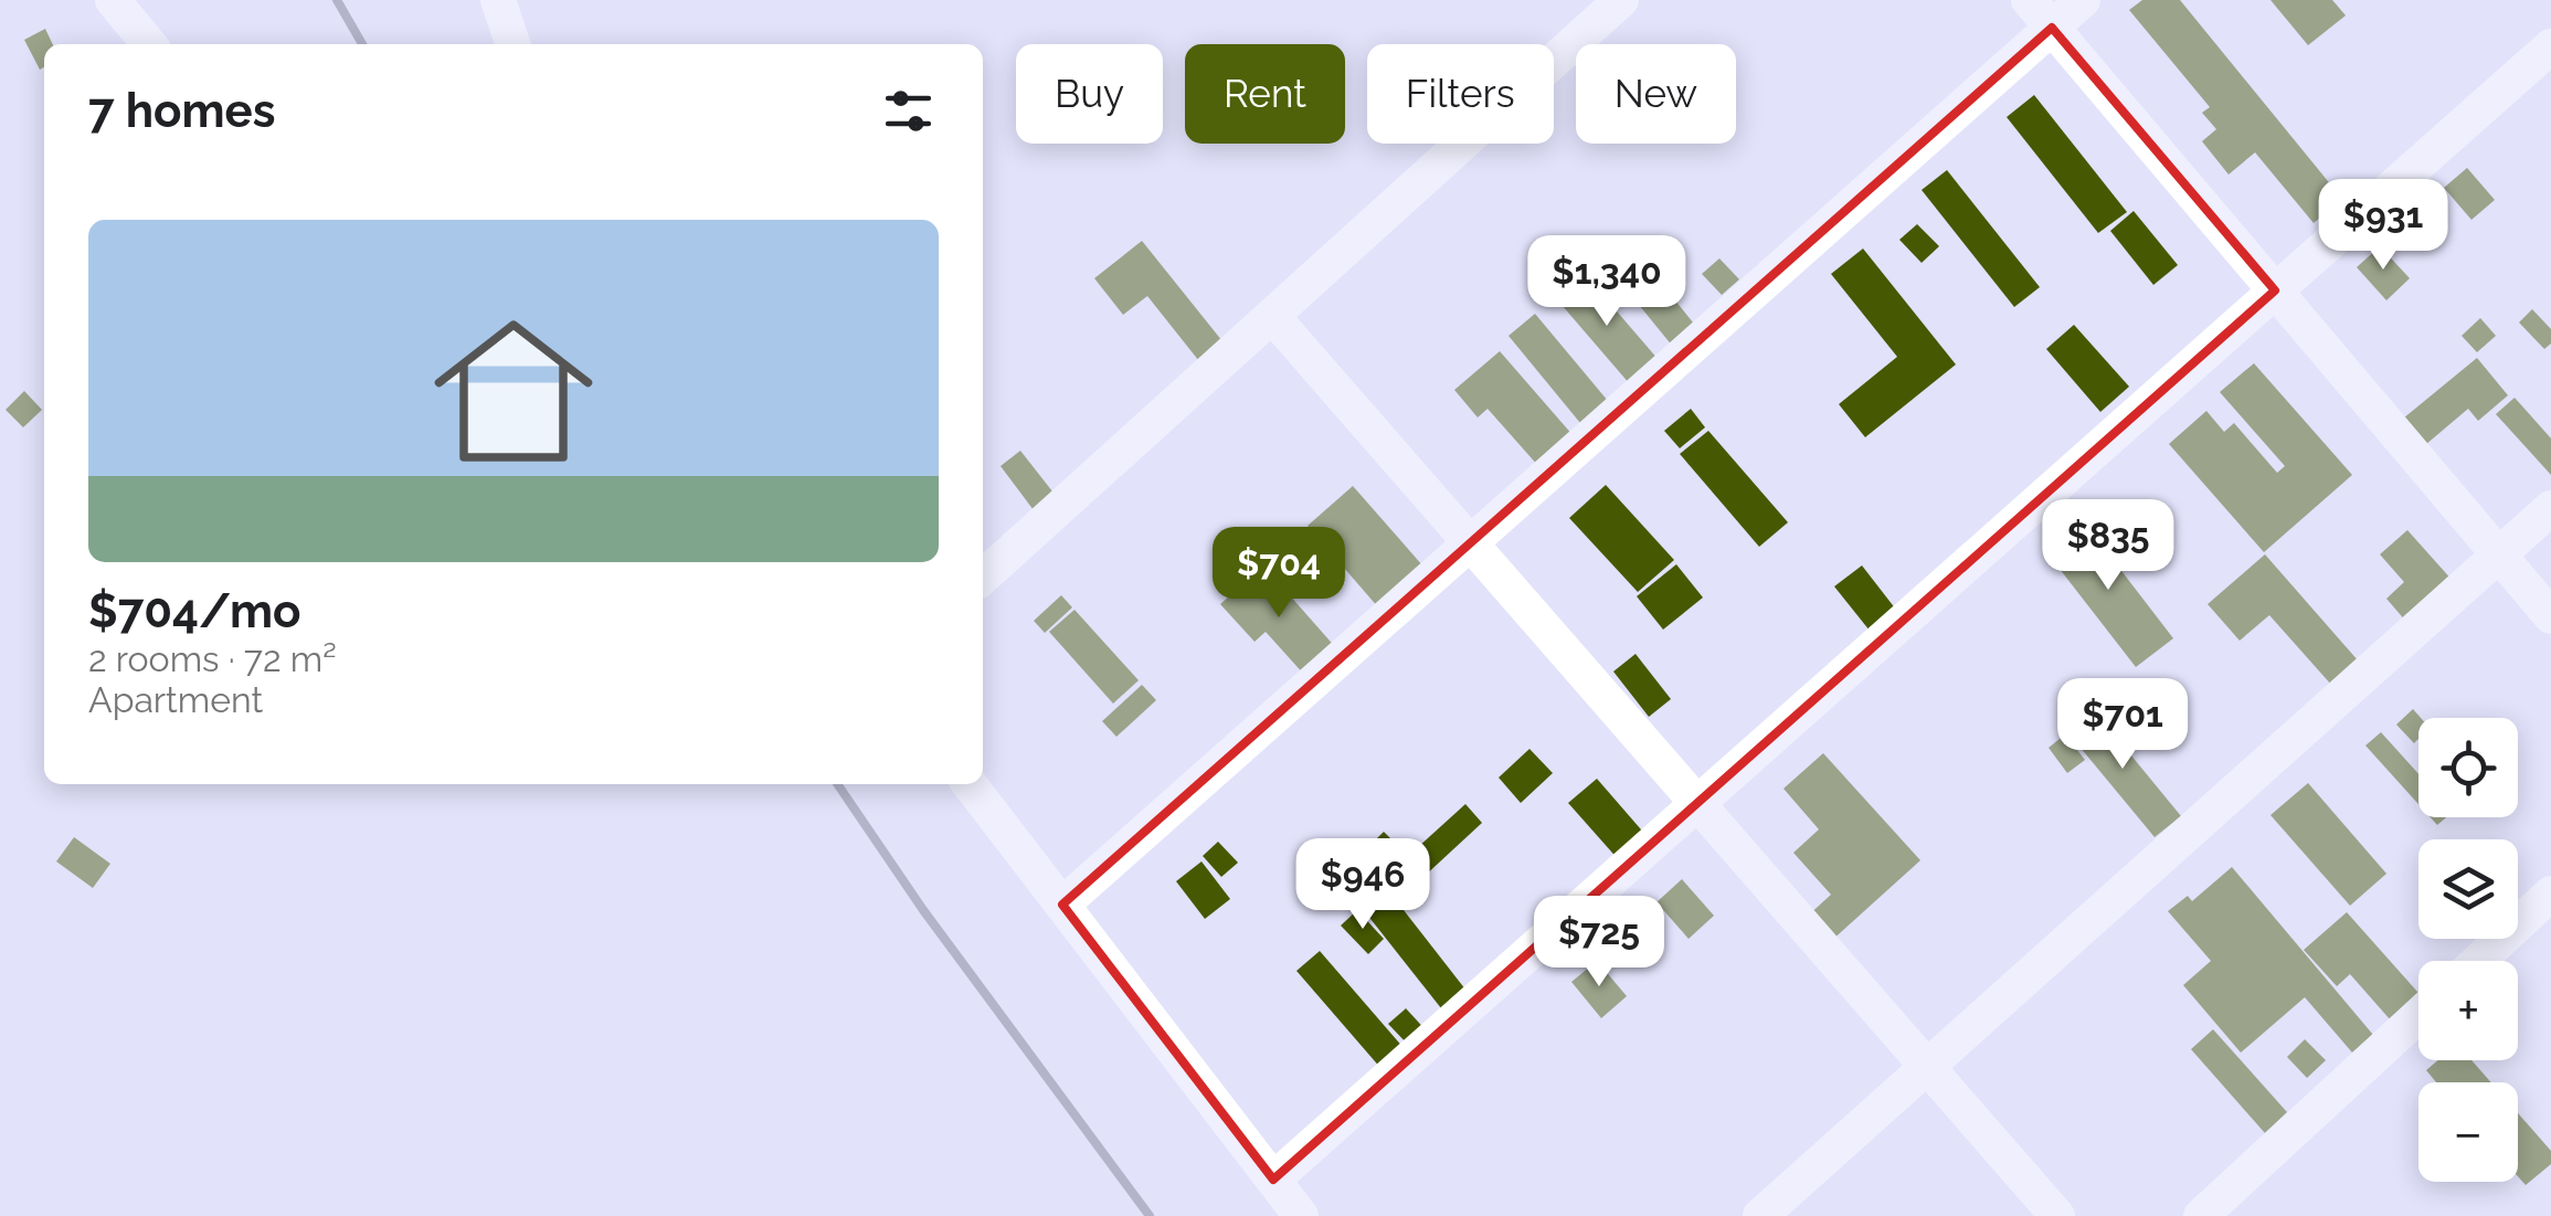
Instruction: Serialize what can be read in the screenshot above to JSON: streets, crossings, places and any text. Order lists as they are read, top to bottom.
{
  "page": {
    "chip": [
      "Buy",
      "Rent",
      "Filters",
      "New"
    ],
    "heading": "7 homes",
    "list": [
      {
        "name": "$704/mo",
        "note": "2 rooms · 72 m² · Apartment"
      }
    ],
    "price": [
      "$931",
      "$1,340",
      "$835",
      "$704",
      "$701",
      "$946",
      "$725"
    ],
    "map_buttons": ["+", "−"]
  }
}
